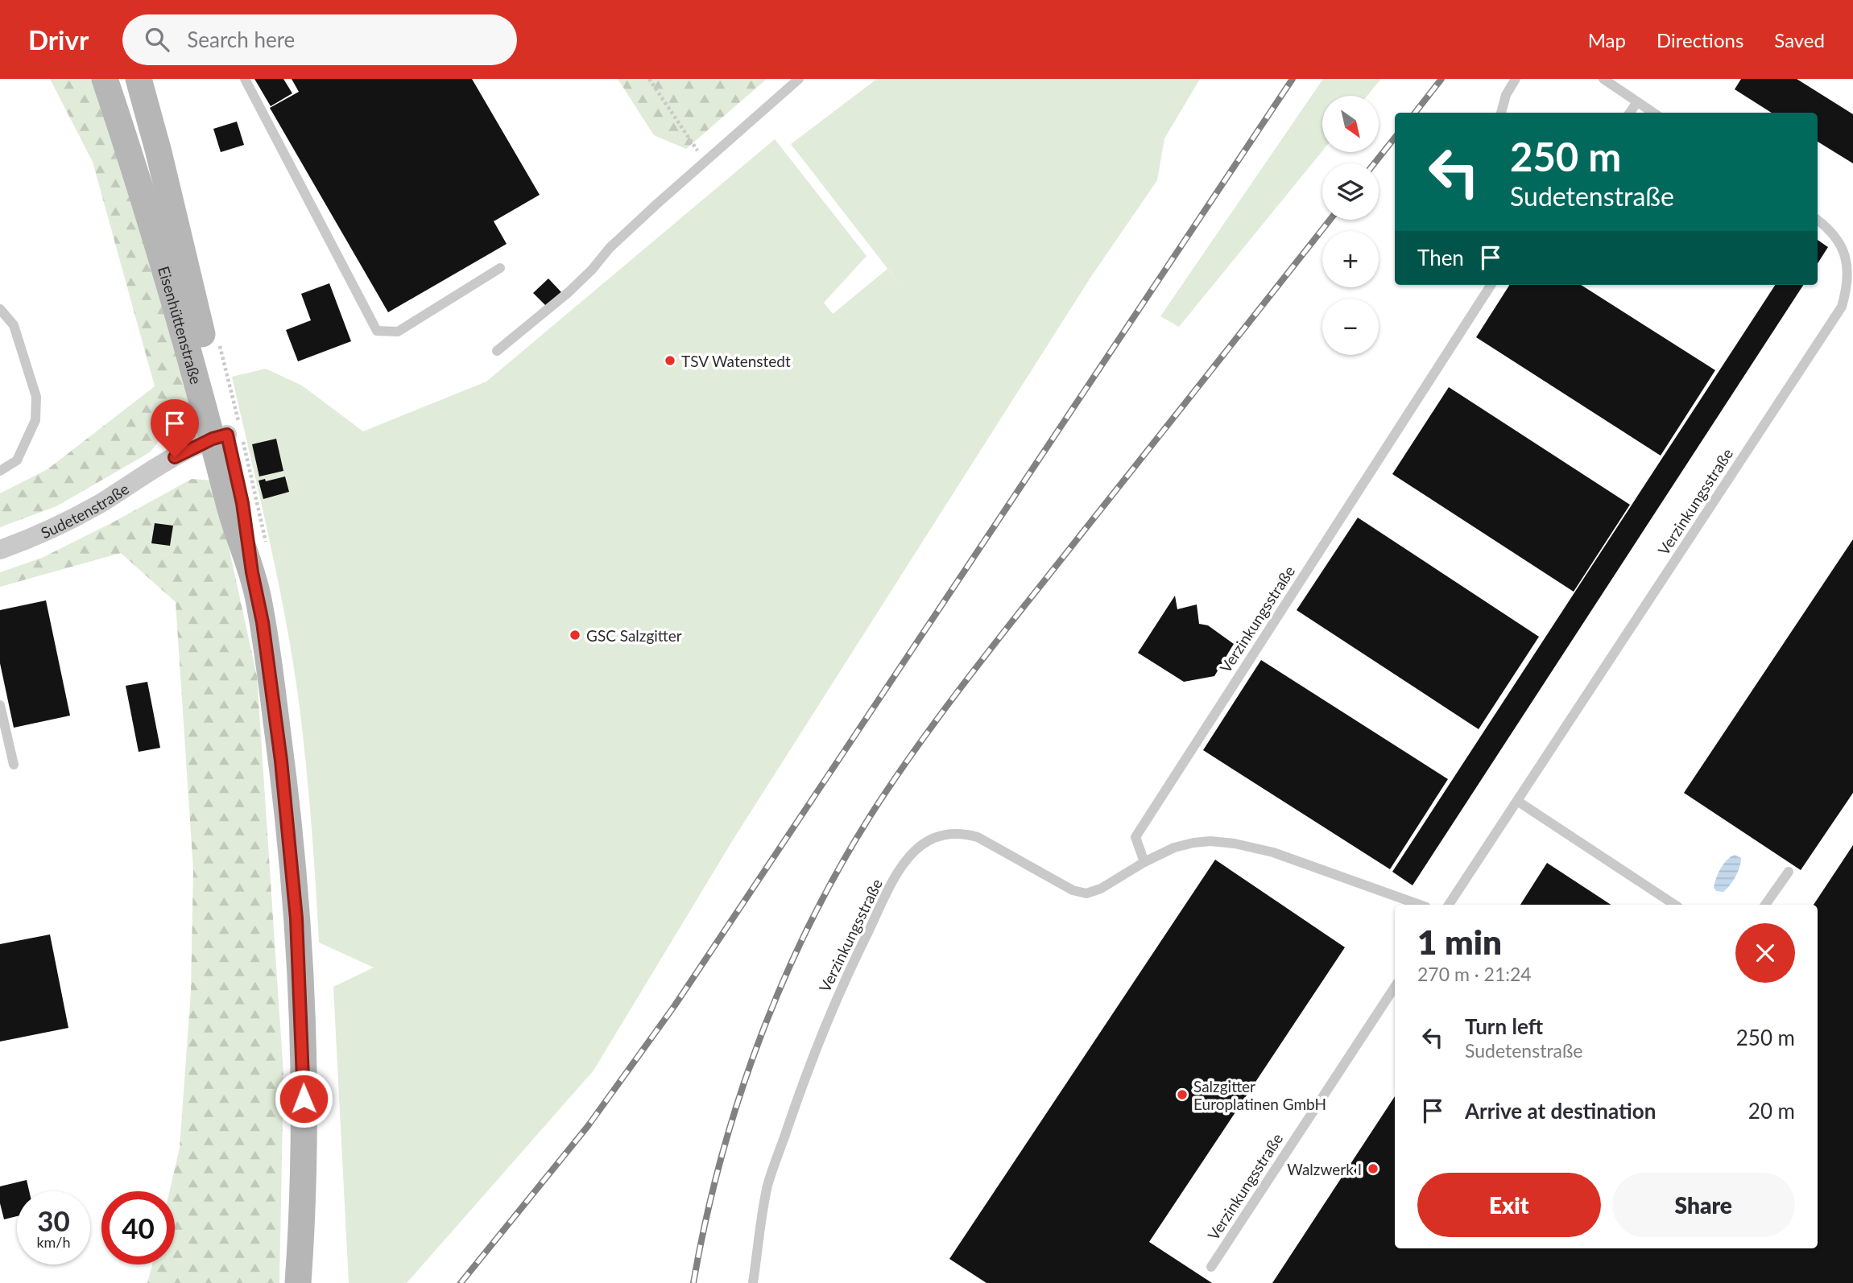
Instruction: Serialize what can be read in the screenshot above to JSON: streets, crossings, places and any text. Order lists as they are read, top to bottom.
{
  "streets": {
    "street": ["Eisenhüttenstraße", "Sudetenstraße"],
    "lane": ["Verzinkungsstraße"]
  },
  "crossings": [
    ["Eisenhüttenstraße", "Sudetenstraße"]
  ],
  "places": [
    "TSV Watenstedt",
    "GSC Salzgitter",
    "Salzgitter Europlatinen GmbH",
    "Walzwerk I"
  ],
  "north": "bottom right",
  "page": {
    "header": "Drivr",
    "search": "Search here",
    "nav": ["Map", "Directions", "Saved"],
    "map_buttons": ["+", "−"],
    "turn": ["250 m", "Sudetenstraße"],
    "then": "Then",
    "heading": ["1 min", "270 m · 21:24"],
    "list": [
      {
        "name": "Turn left",
        "note": "Sudetenstraße",
        "value": "250 m"
      },
      {
        "name": "Arrive at destination",
        "value": "20 m"
      }
    ],
    "buttons": ["Exit", "Share"],
    "speed": "30 km/h",
    "limit": "40"
  }
}
